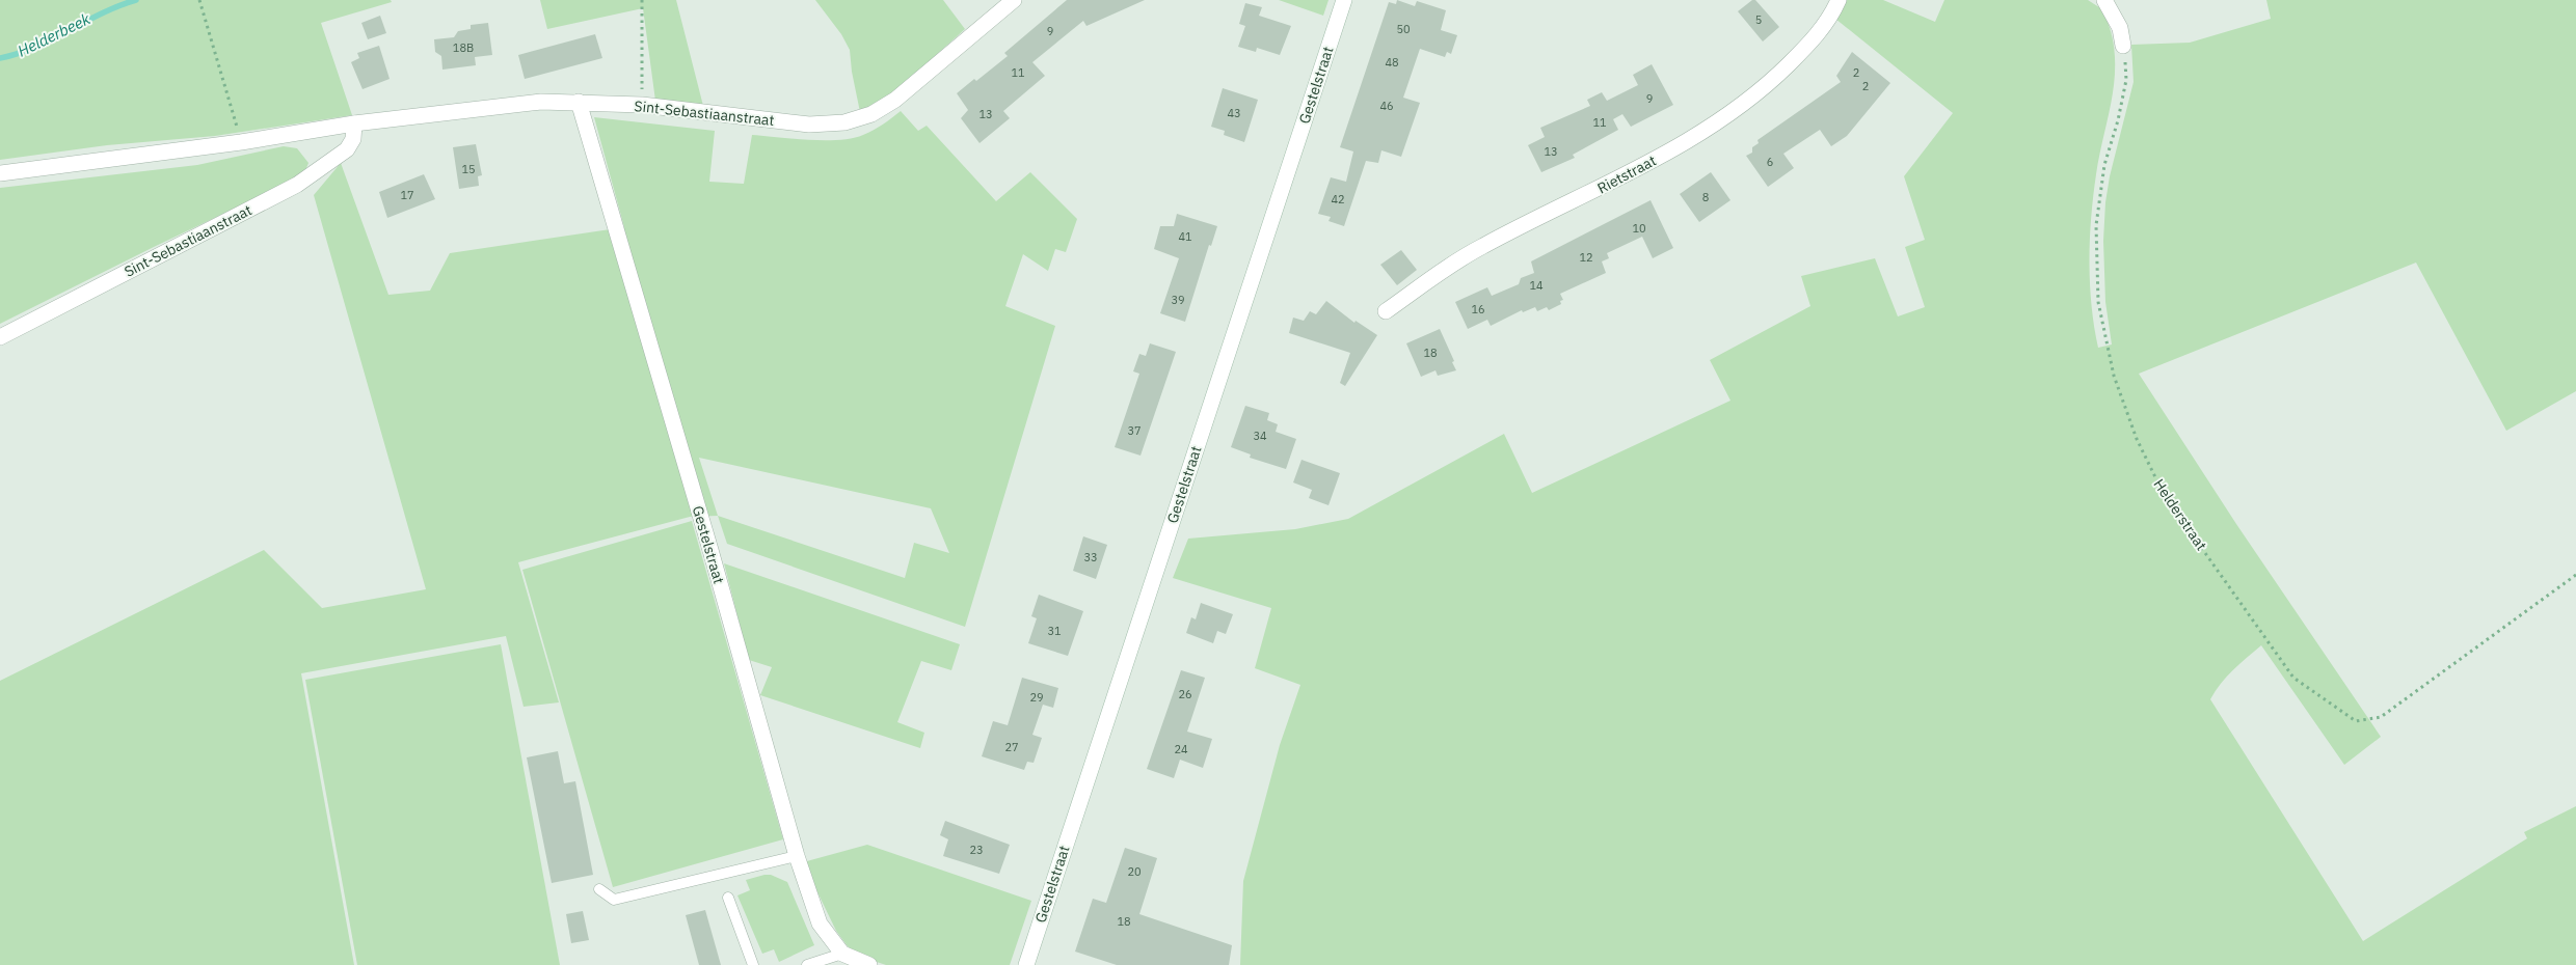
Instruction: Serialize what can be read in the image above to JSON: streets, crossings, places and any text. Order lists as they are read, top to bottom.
{
  "streets": {
    "street": ["Gestelstraat", "Sint-Sebastiaanstraat", "Rietstraat"],
    "path": ["Helderstraat"]
  },
  "crossings": [
    ["Gestelstraat", "Sint-Sebastiaanstraat"]
  ],
  "water": ["Helderbeek"],
  "house_numbers": [
    "5",
    "50",
    "9",
    "18B",
    "48",
    "11",
    "2",
    "2",
    "9",
    "46",
    "43",
    "13",
    "11",
    "13",
    "6",
    "15",
    "17",
    "8",
    "42",
    "10",
    "41",
    "12",
    "14",
    "39",
    "16",
    "18",
    "37",
    "34",
    "33",
    "31",
    "26",
    "29",
    "27",
    "24",
    "23",
    "20",
    "18"
  ]
}
